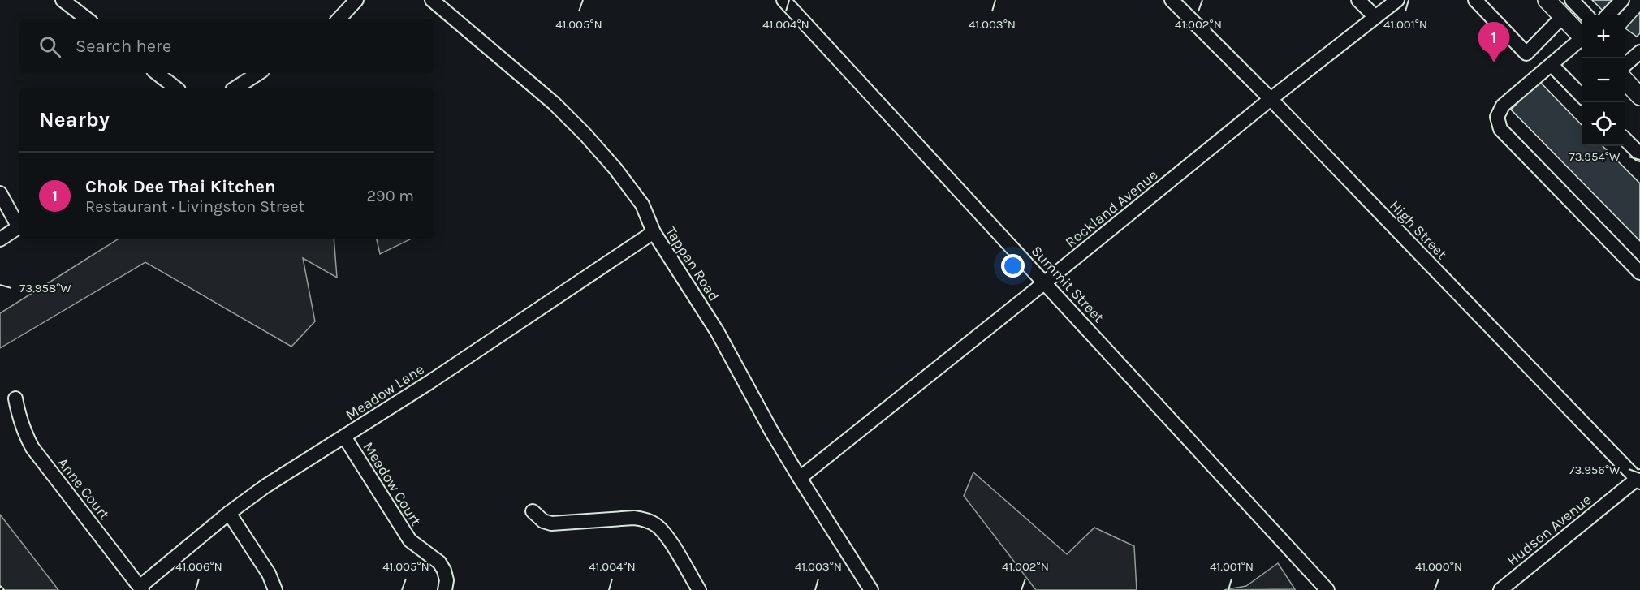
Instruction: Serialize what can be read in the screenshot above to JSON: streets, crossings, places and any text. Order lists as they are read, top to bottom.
{
  "streets": {
    "street": [
      "Rockland Avenue",
      "High Street",
      "Tappan Road",
      "Summit Street",
      "Meadow Lane",
      "Meadow Court",
      "Anne Court",
      "Hudson Avenue"
    ]
  },
  "crossings": [
    ["Rockland Avenue", "High Street"],
    ["Rockland Avenue", "Tappan Road"],
    ["Rockland Avenue", "Summit Street"],
    ["High Street", "Hudson Avenue"],
    ["Tappan Road", "Meadow Lane"],
    ["Meadow Lane", "Meadow Court"],
    ["Meadow Lane", "Anne Court"]
  ],
  "page": {
    "map_buttons": ["+", "−"],
    "search": "Search here",
    "pins": "1",
    "heading": "Nearby",
    "list": [
      {
        "mark": "1",
        "name": "Chok Dee Thai Kitchen",
        "note": "Restaurant · Livingston Street",
        "value": "290 m"
      }
    ]
  },
  "coordinates": [
    "41.005°N",
    "41.004°N",
    "41.003°N",
    "41.002°N",
    "41.001°N",
    "73.954°W",
    "73.958°W",
    "73.956°W",
    "41.006°N",
    "41.000°N"
  ]
}
